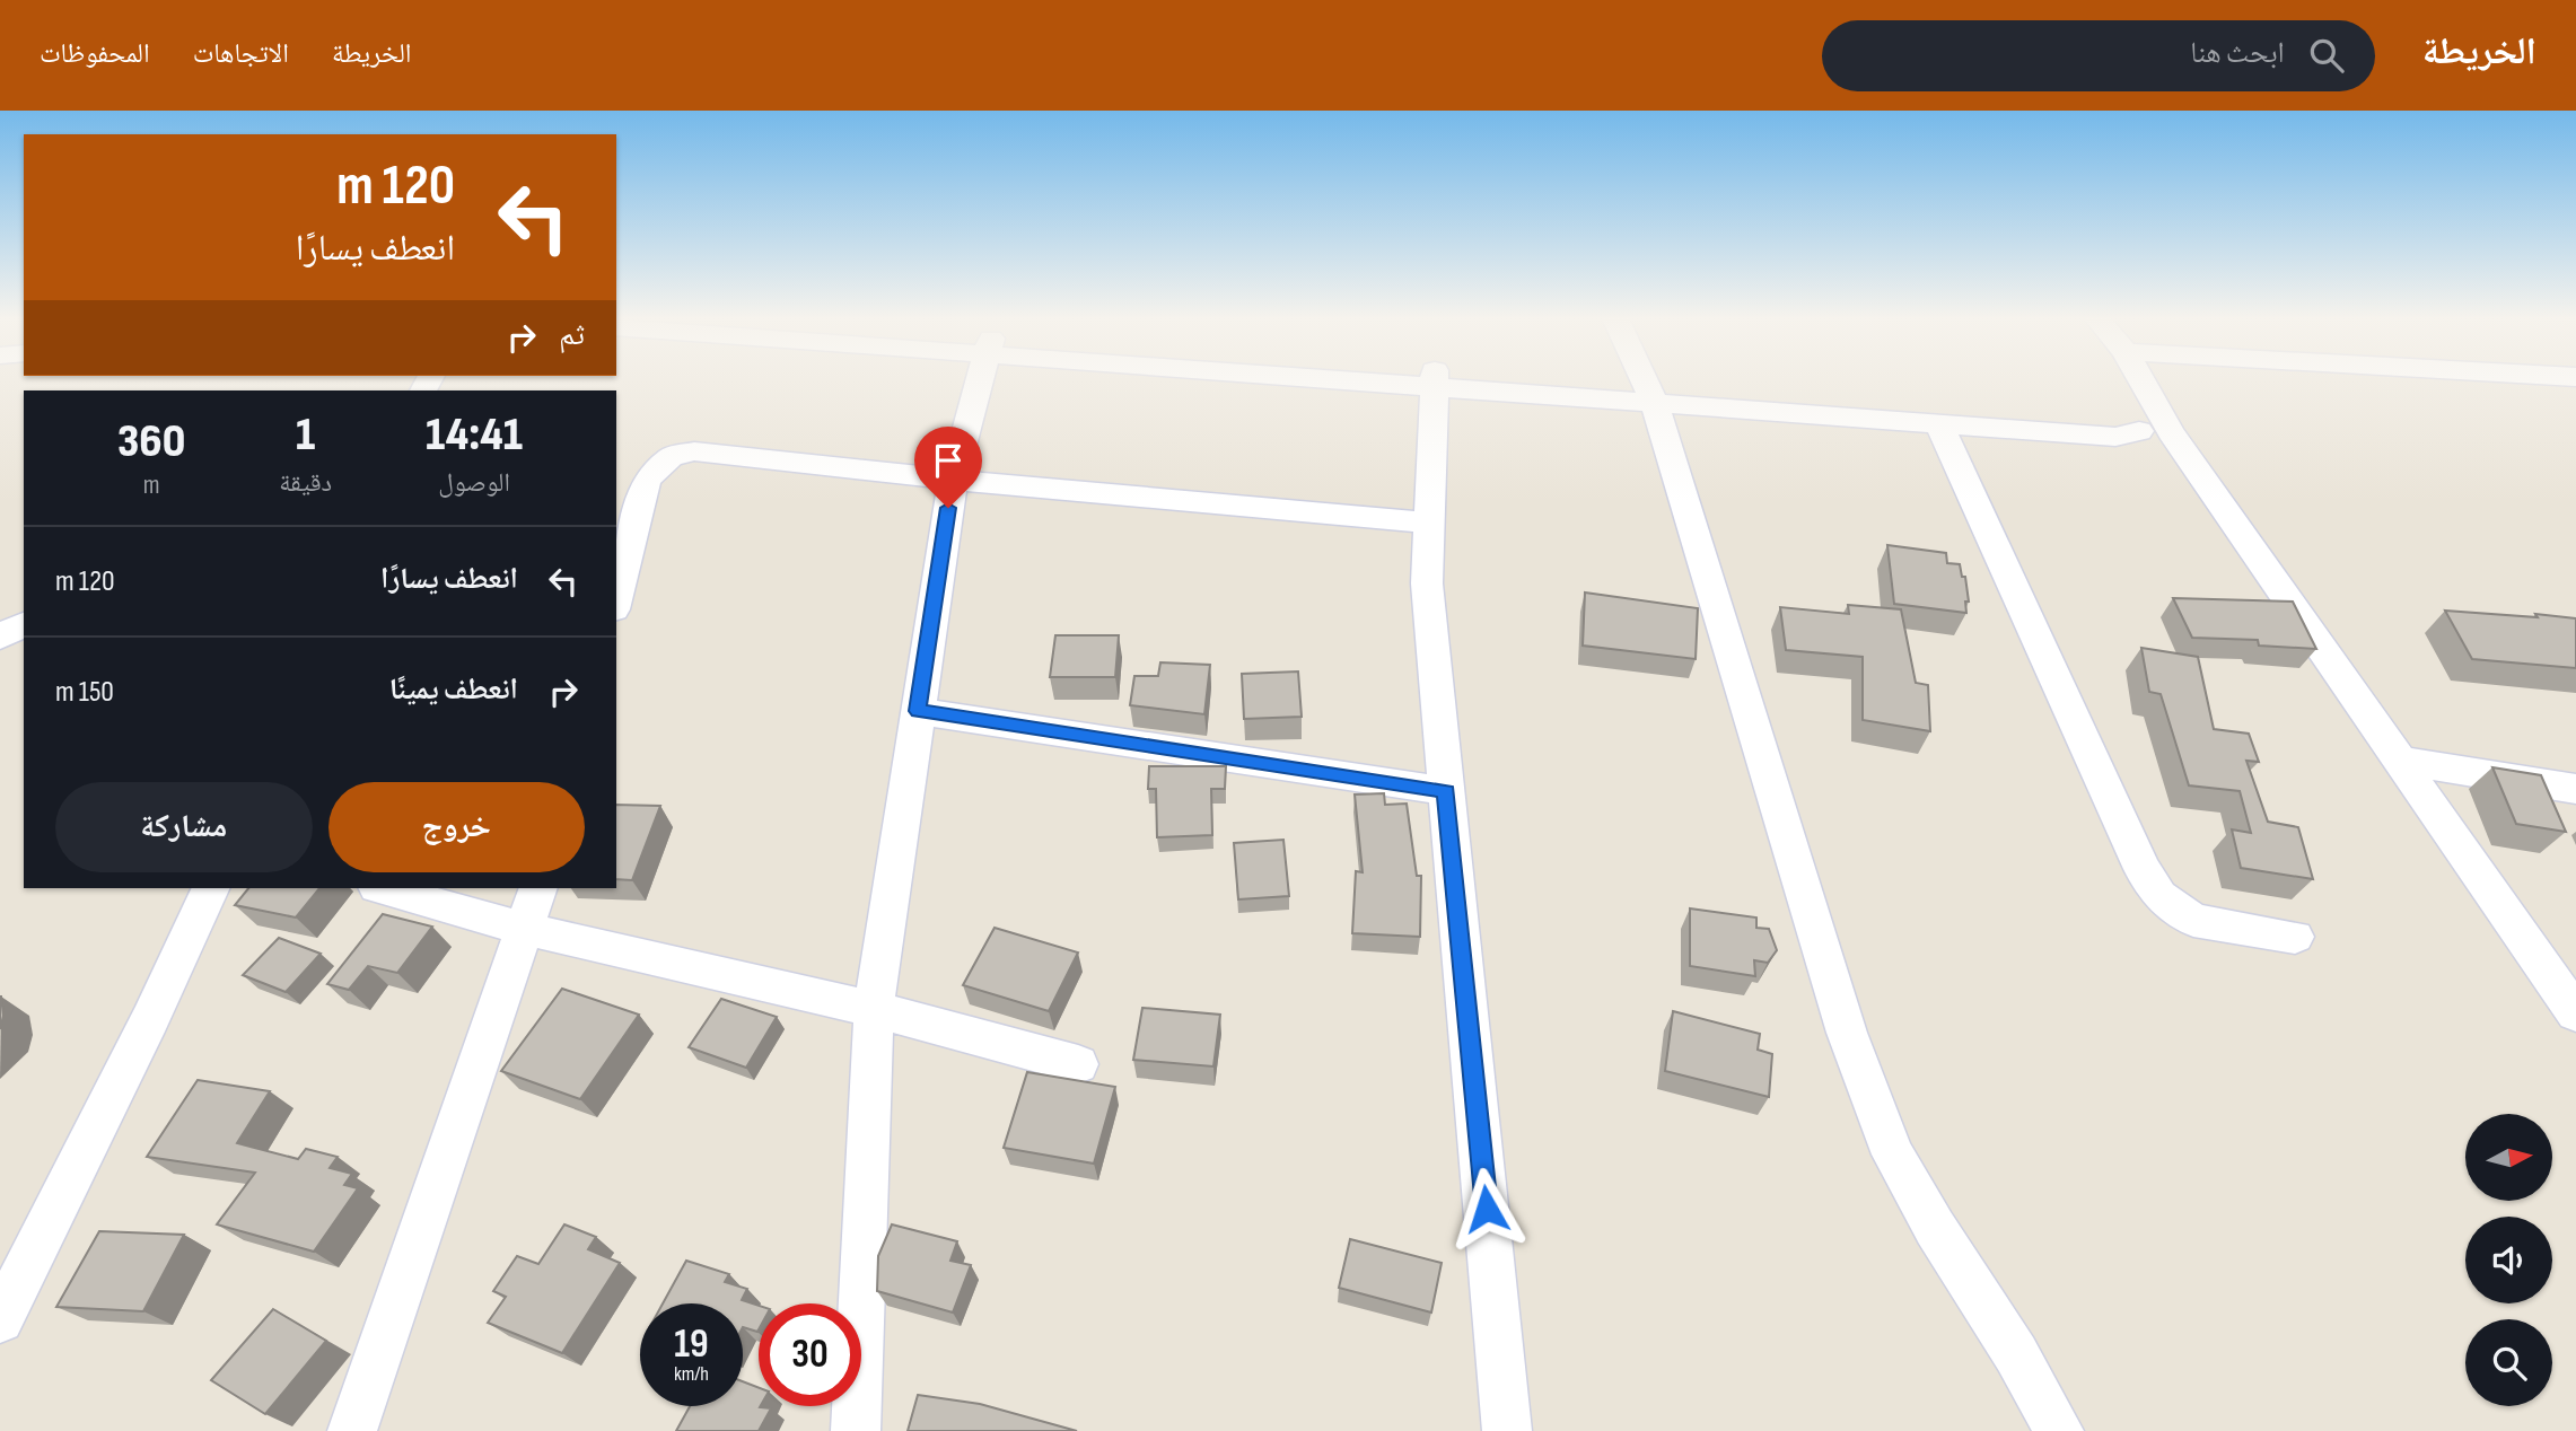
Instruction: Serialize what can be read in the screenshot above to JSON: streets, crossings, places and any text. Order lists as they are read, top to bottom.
{
  "north": "right",
  "page": {
    "header": "الخريطة",
    "search": "ابحث هنا",
    "nav": ["الخريطة", "الاتجاهات", "المحفوظات"],
    "turn": ["120 m", "انعطف يسارًا"],
    "then": "ثم",
    "eta": [
      "14:41",
      "الوصول",
      "1",
      "دقيقة",
      "360",
      "m"
    ],
    "list": [
      {
        "name": "انعطف يسارًا",
        "value": "120 m"
      },
      {
        "name": "انعطف يمينًا",
        "value": "150 m"
      }
    ],
    "buttons": ["خروج", "مشاركة"],
    "speed": "19 km/h",
    "limit": "30"
  }
}
